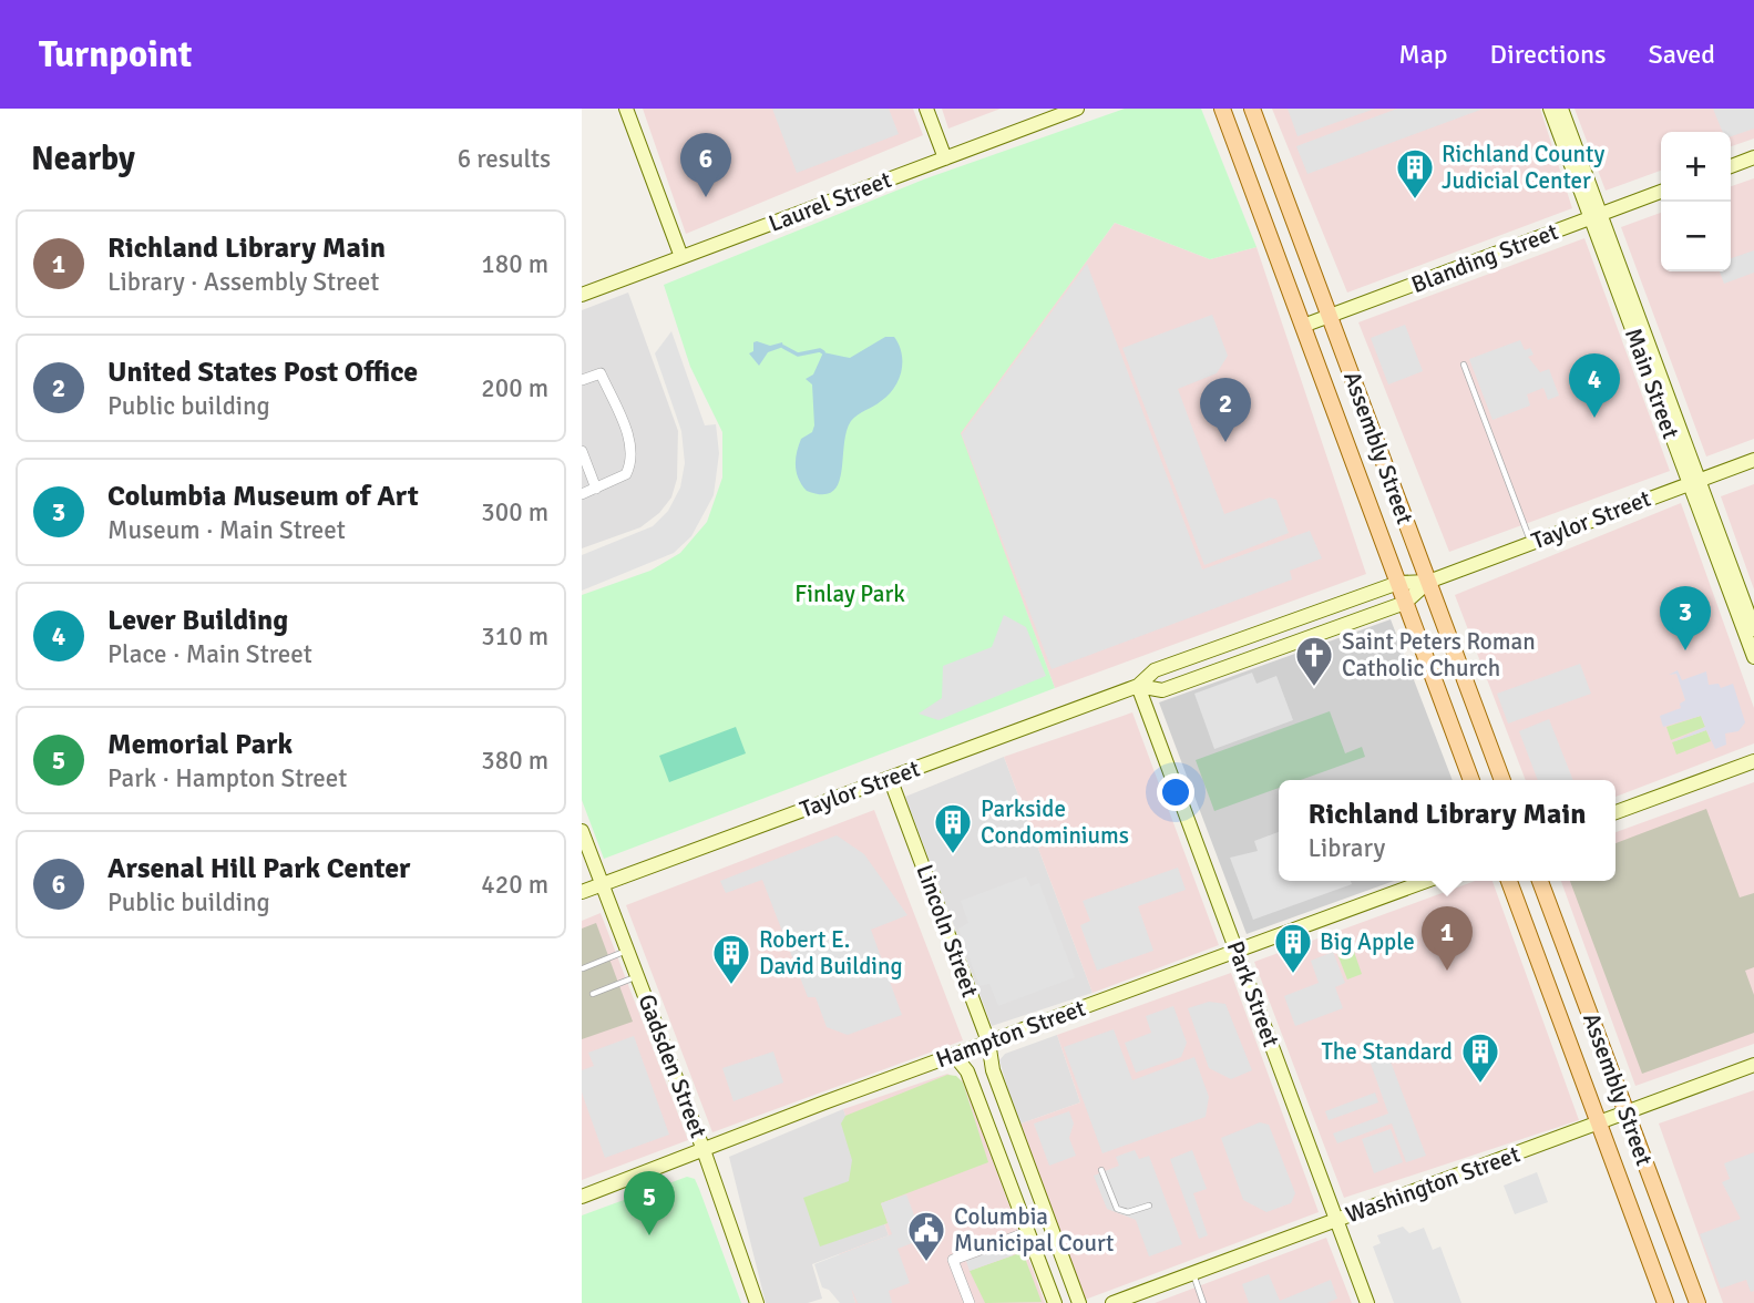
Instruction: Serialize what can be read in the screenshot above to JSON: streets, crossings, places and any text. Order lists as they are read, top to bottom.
{
  "streets": {
    "main road": ["Assembly Street"],
    "street": [
      "Laurel Street",
      "Blanding Street",
      "Main Street",
      "Taylor Street",
      "Lincoln Street",
      "Park Street",
      "Hampton Street",
      "Gadsden Street",
      "Washington Street"
    ]
  },
  "crossings": [
    ["Blanding Street", "Main Street"],
    ["Blanding Street", "Assembly Street"],
    ["Main Street", "Taylor Street"],
    ["Assembly Street", "Taylor Street"],
    ["Assembly Street", "Washington Street"],
    ["Taylor Street", "Lincoln Street"],
    ["Taylor Street", "Park Street"],
    ["Taylor Street", "Gadsden Street"],
    ["Lincoln Street", "Hampton Street"],
    ["Park Street", "Hampton Street"],
    ["Park Street", "Washington Street"],
    ["Hampton Street", "Gadsden Street"]
  ],
  "parks": ["Finlay Park"],
  "places": {
    "building": [
      "Richland County Judicial Center",
      "Parkside Condominiums",
      "Big Apple",
      "Robert E. David Building",
      "The Standard"
    ],
    "church": ["Saint Peters Roman Catholic Church"],
    "public building": ["Columbia Municipal Court"]
  },
  "page": {
    "header": "Turnpoint",
    "nav": ["Map", "Directions", "Saved"],
    "heading": ["Nearby", "6 results"],
    "map_buttons": ["+", "−"],
    "pins": [
      "6",
      "4",
      "2",
      "3",
      "1",
      "5"
    ],
    "list": [
      {
        "mark": "1",
        "name": "Richland Library Main",
        "note": "Library · Assembly Street",
        "value": "180 m"
      },
      {
        "mark": "2",
        "name": "United States Post Office",
        "note": "Public building",
        "value": "200 m"
      },
      {
        "mark": "3",
        "name": "Columbia Museum of Art",
        "note": "Museum · Main Street",
        "value": "300 m"
      },
      {
        "mark": "4",
        "name": "Lever Building",
        "note": "Place · Main Street",
        "value": "310 m"
      },
      {
        "mark": "5",
        "name": "Memorial Park",
        "note": "Park · Hampton Street",
        "value": "380 m"
      },
      {
        "mark": "6",
        "name": "Arsenal Hill Park Center",
        "note": "Public building",
        "value": "420 m"
      }
    ],
    "popup": ["Richland Library Main", "Library"]
  }
}
